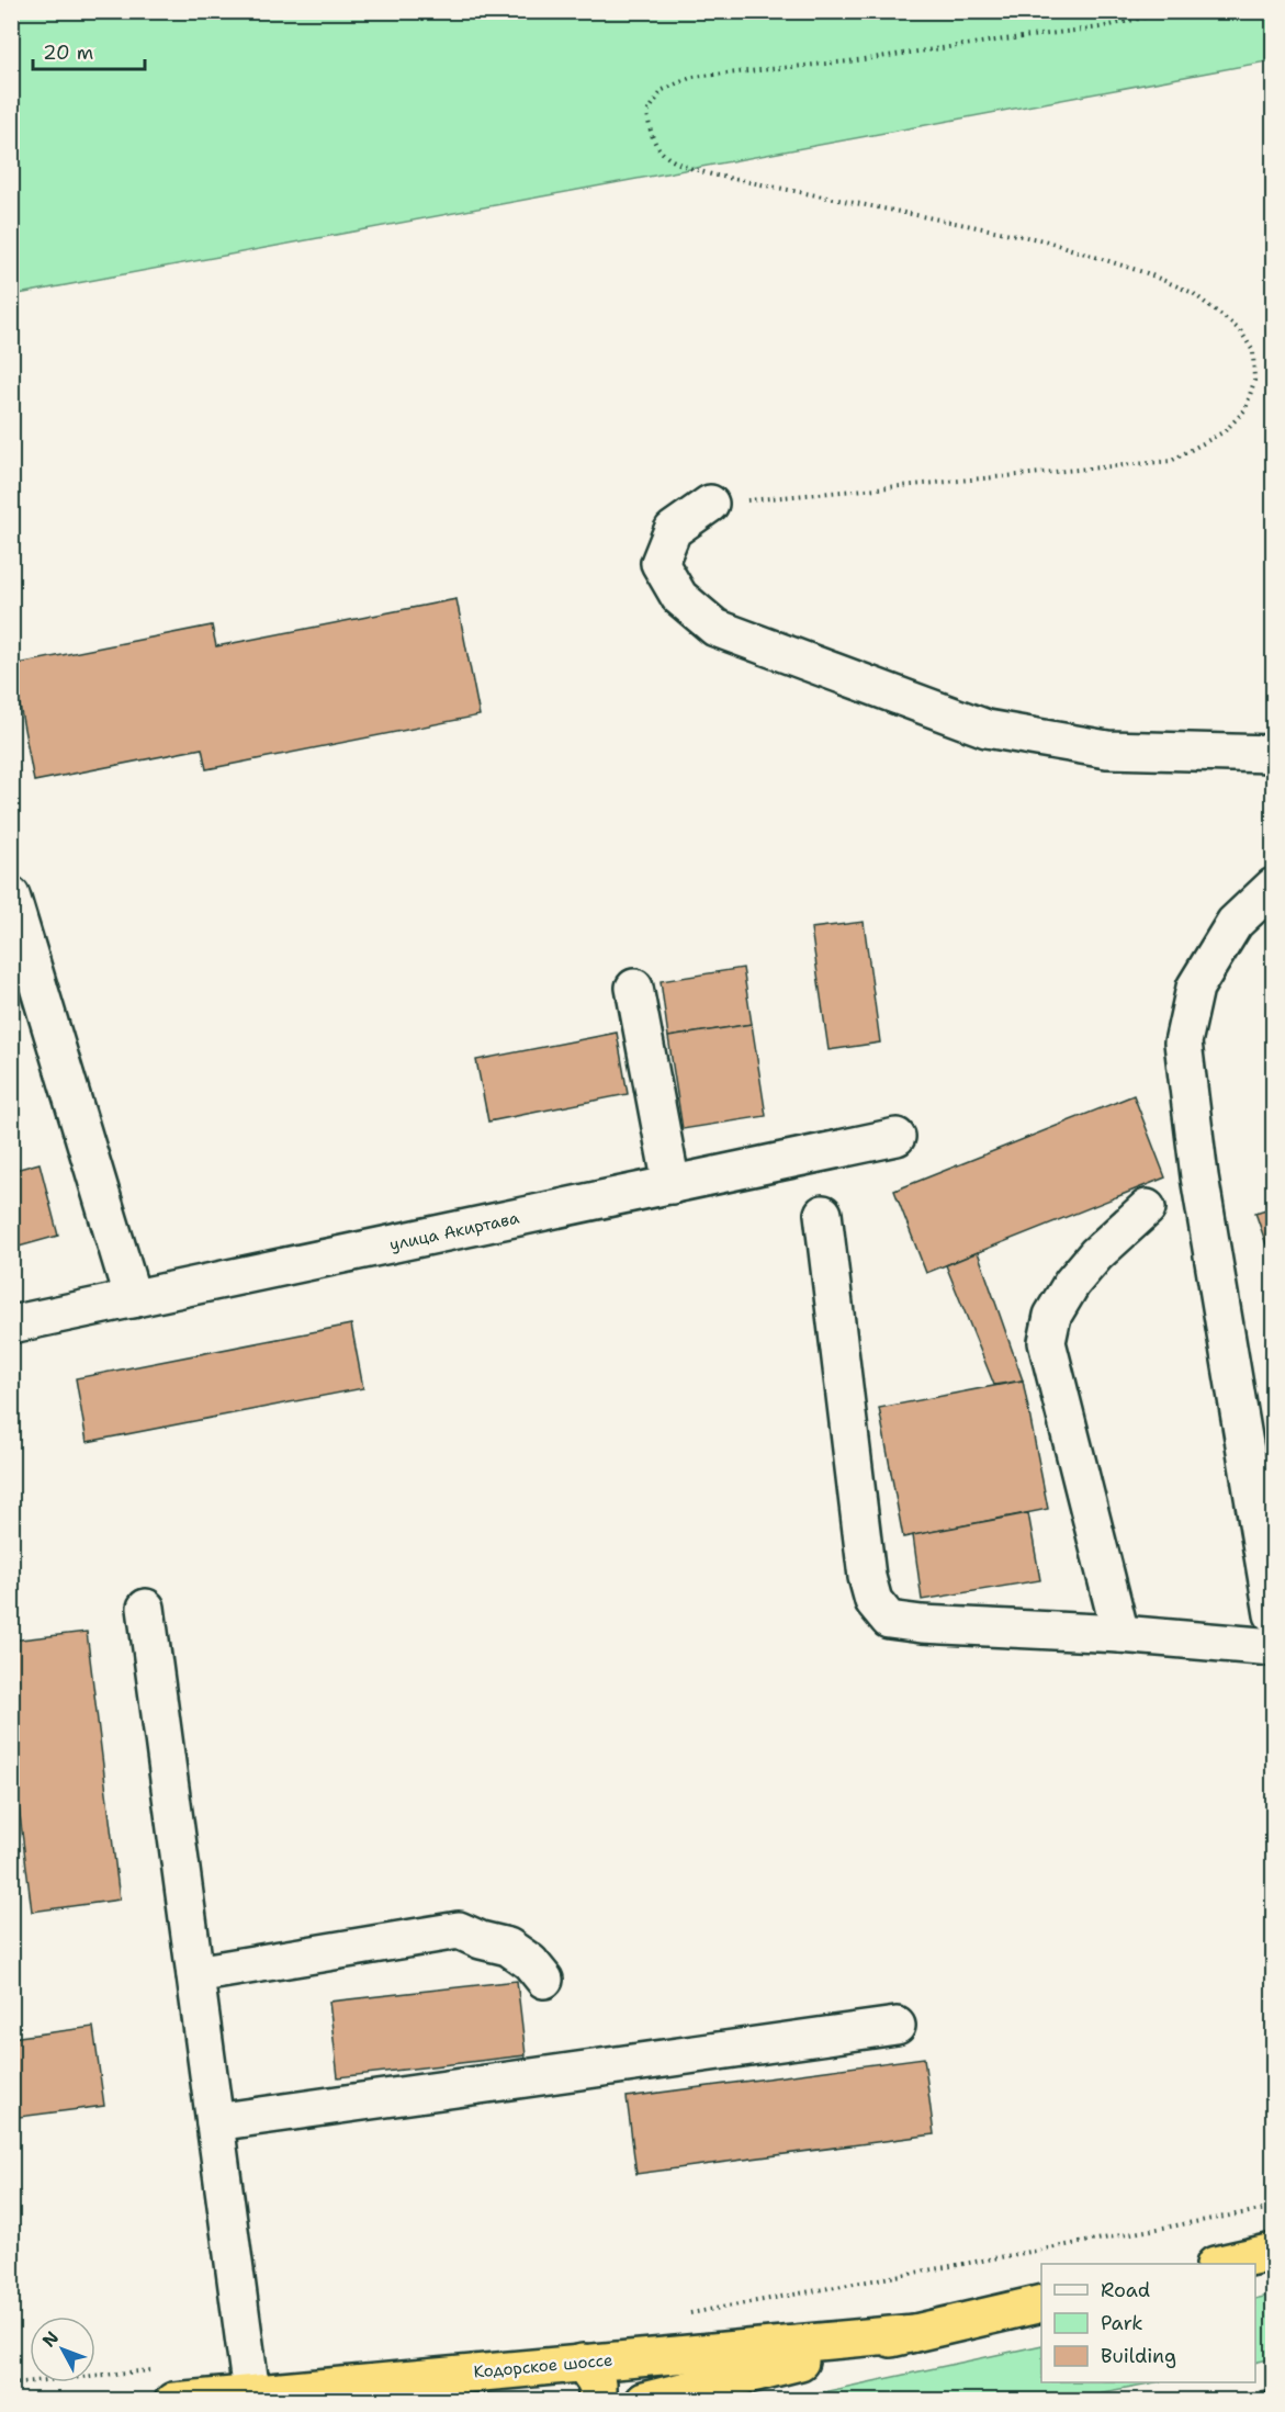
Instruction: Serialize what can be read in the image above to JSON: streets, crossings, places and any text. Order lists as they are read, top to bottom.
{
  "streets": {
    "highway": ["Кодорское шоссе"],
    "street": ["улица Акиртава"]
  },
  "legend": ["Road", "Park", "Building"],
  "scale_bar": "20 m",
  "north": "top left"
}
